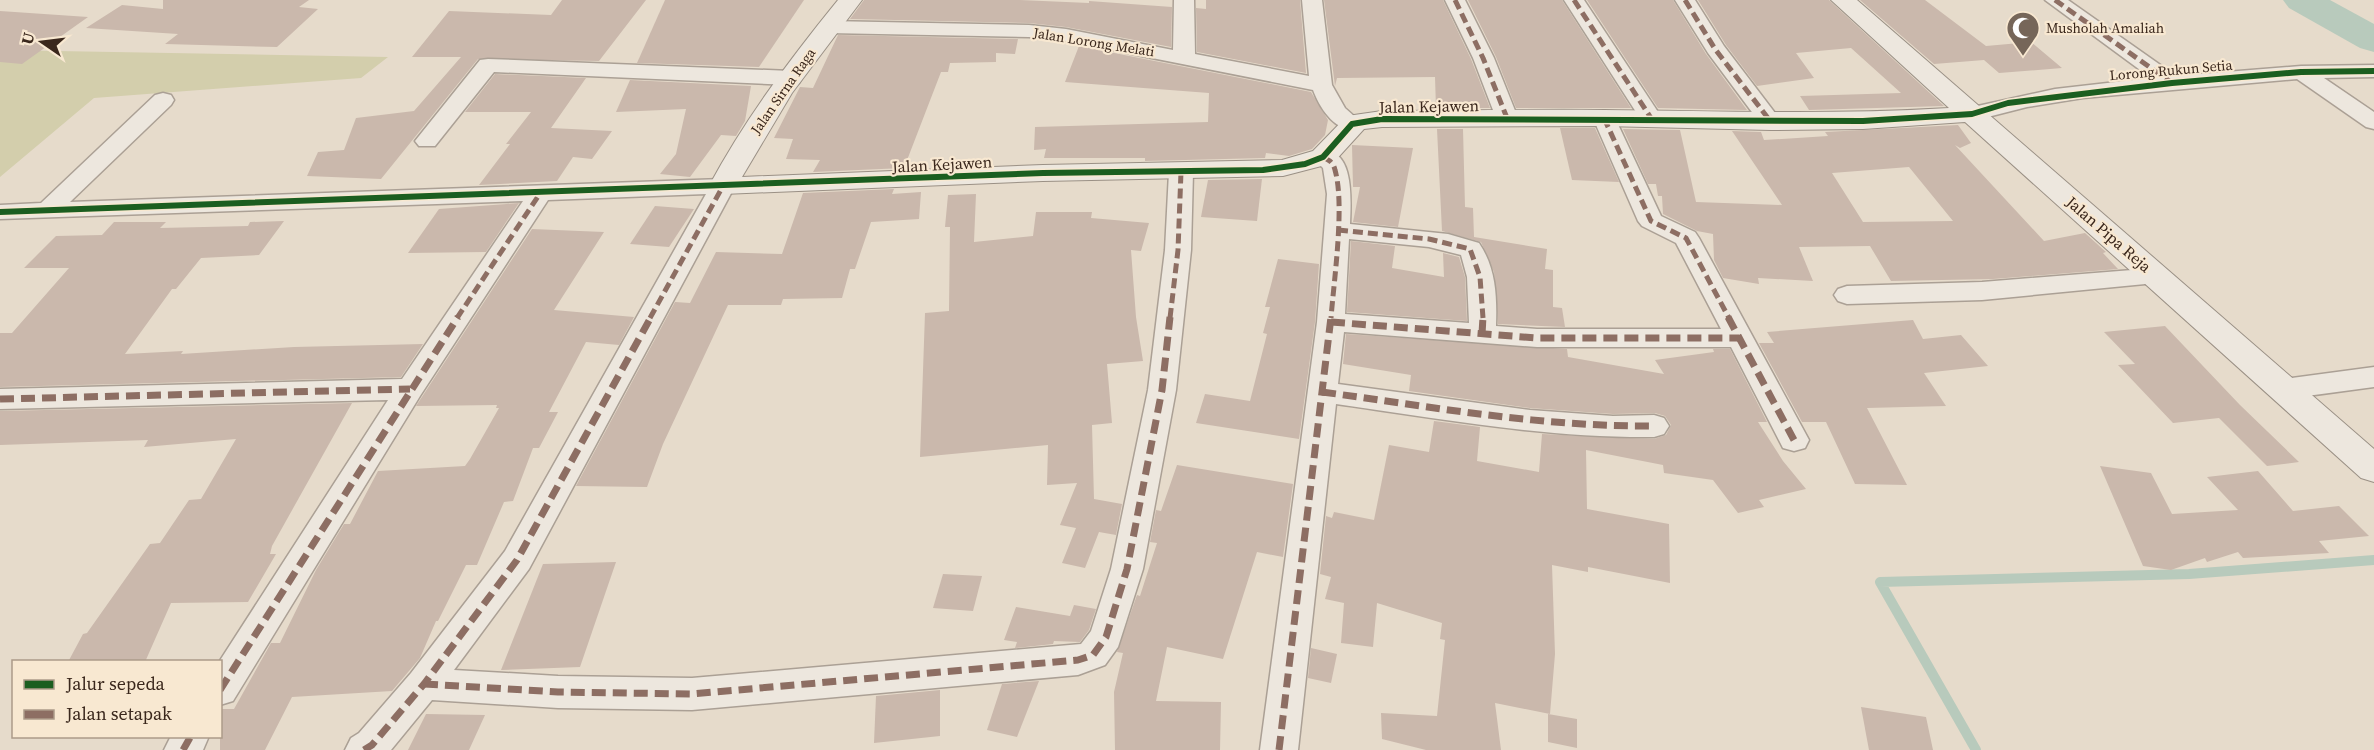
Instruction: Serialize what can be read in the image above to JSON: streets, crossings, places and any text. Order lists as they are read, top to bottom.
{
  "streets": {
    "street": [
      "Jalan Lorong Melati",
      "Lorong Rukun Setia",
      "Jalan Sirna Raga",
      "Jalan Kejawen",
      "Jalan Pipa Reja"
    ]
  },
  "crossings": [
    ["Jalan Lorong Melati", "Jalan Sirna Raga"],
    ["Lorong Rukun Setia", "Jalan Kejawen"],
    ["Lorong Rukun Setia", "Jalan Pipa Reja"],
    ["Jalan Sirna Raga", "Jalan Kejawen"],
    ["Jalan Kejawen", "Jalan Pipa Reja"]
  ],
  "places": {
    "mosque": ["Musholah Amaliah"]
  },
  "legend": ["Jalur sepeda", "Jalan setapak"],
  "north": "left"
}
